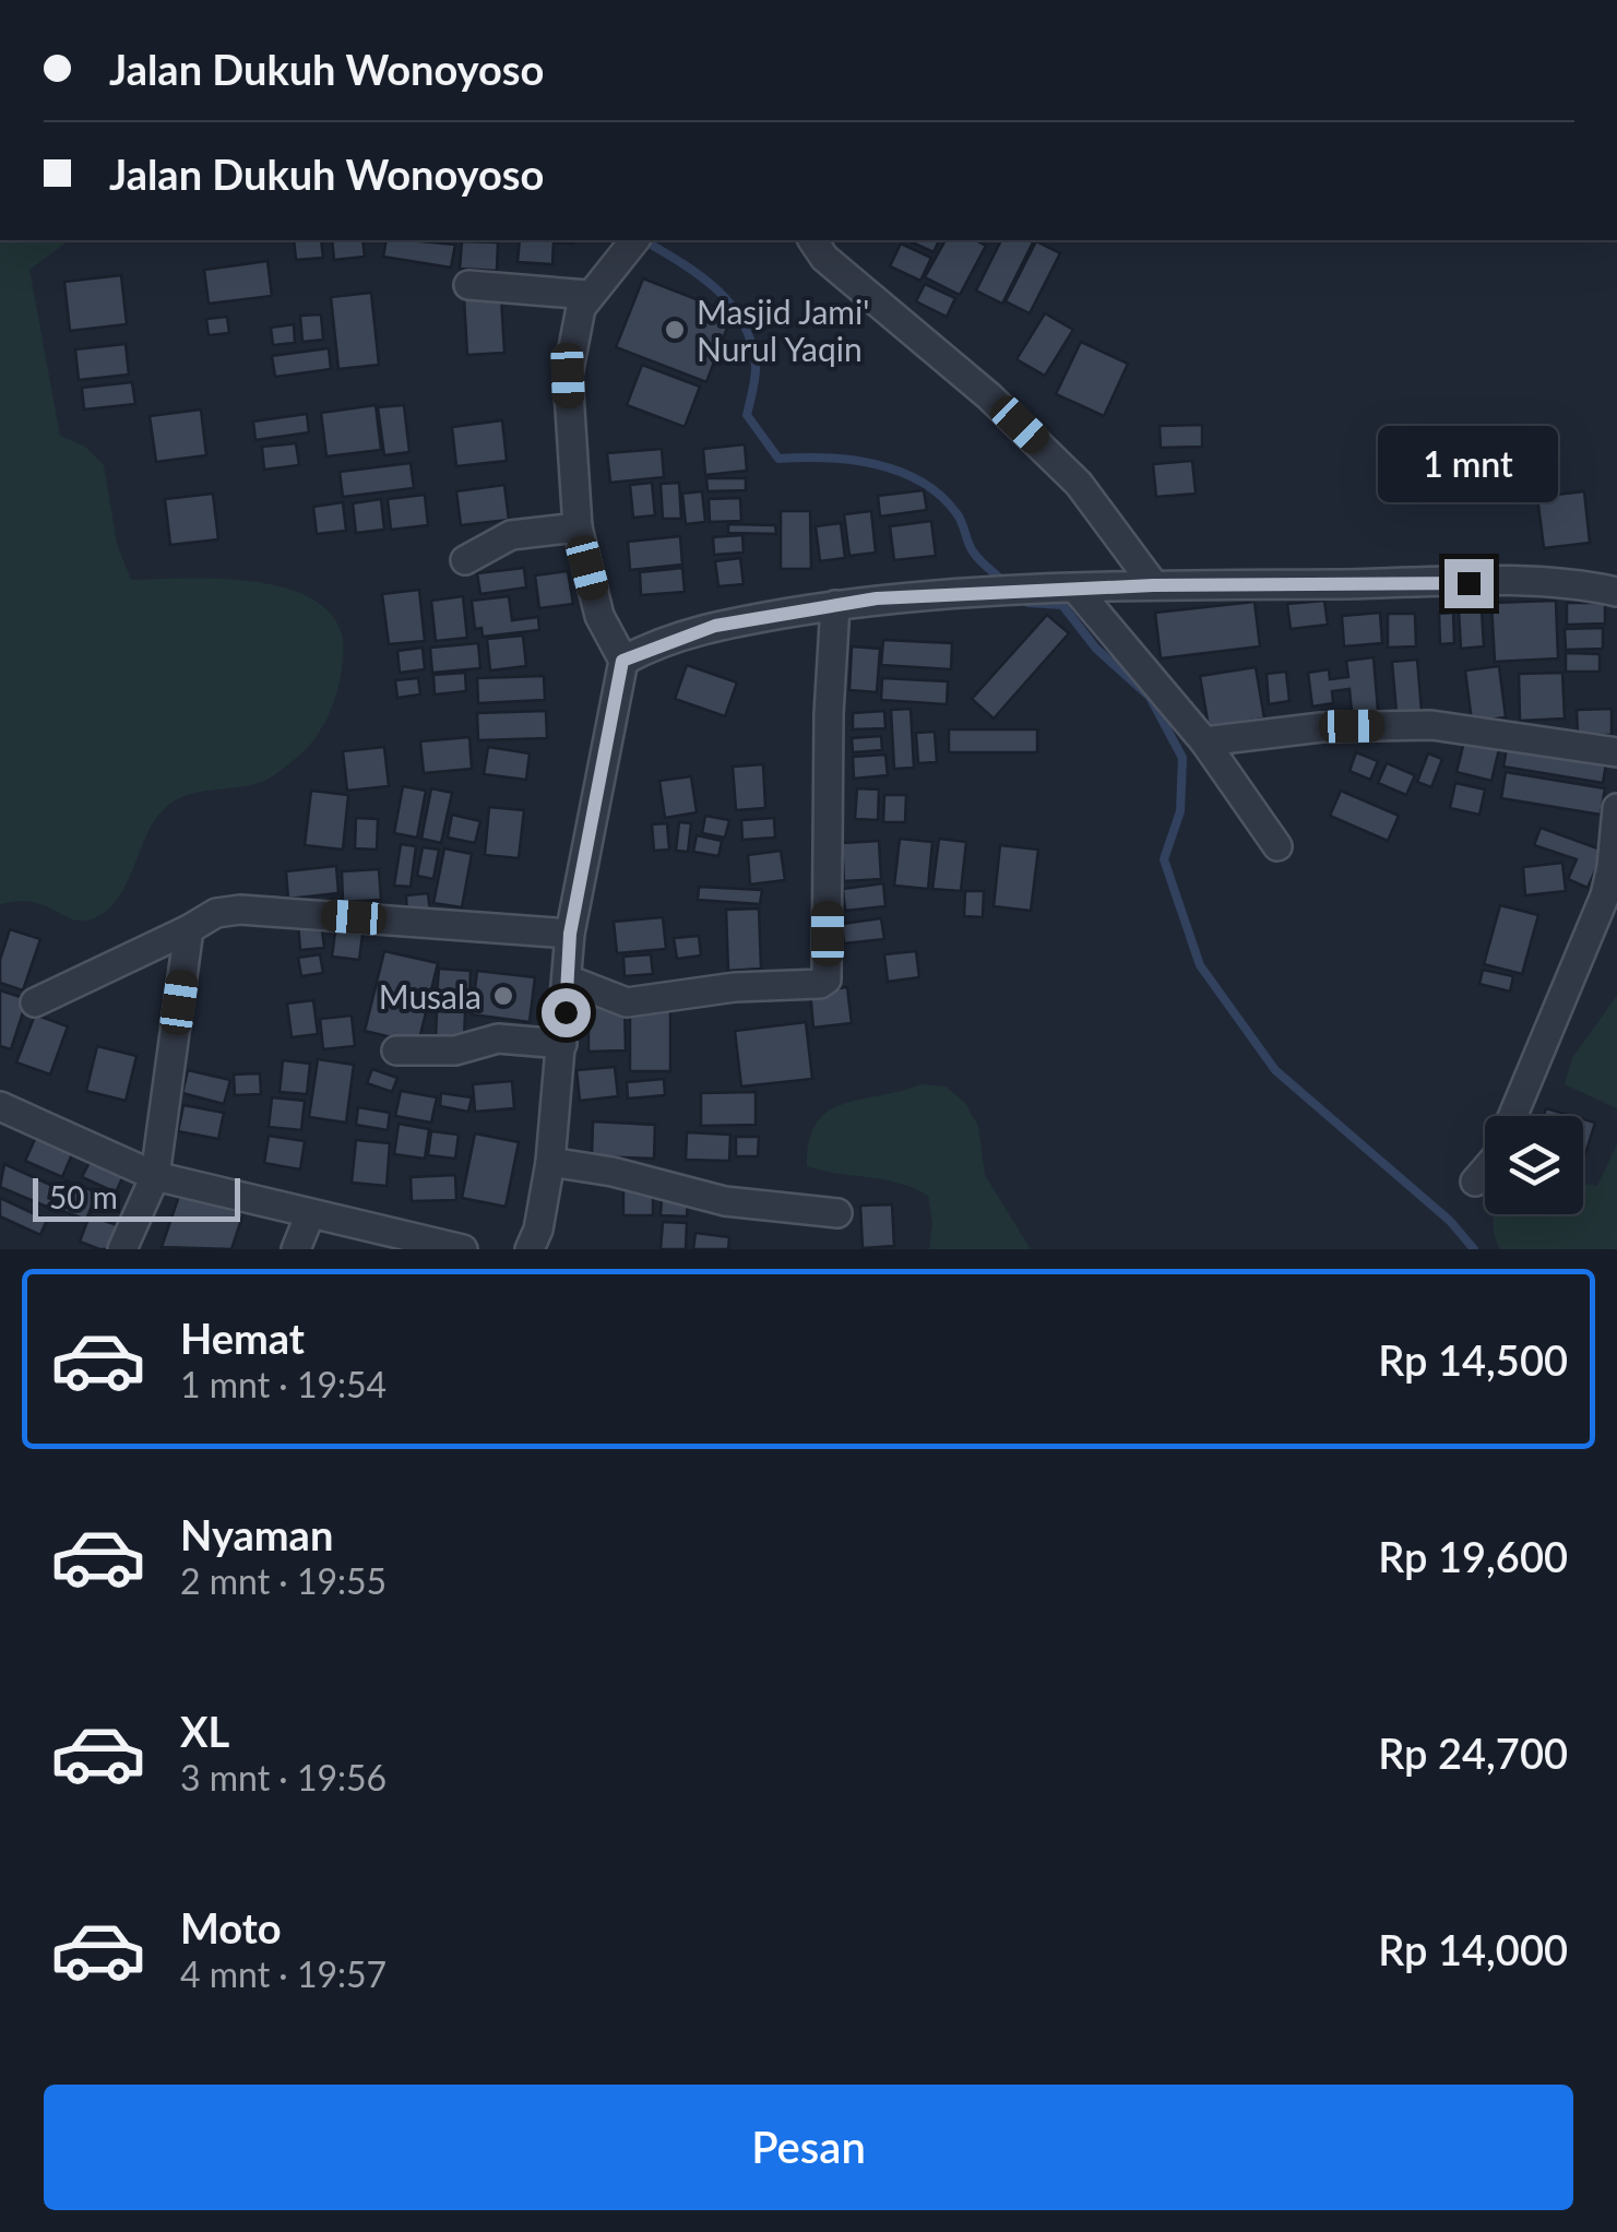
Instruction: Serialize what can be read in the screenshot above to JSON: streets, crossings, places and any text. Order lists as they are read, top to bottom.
{
  "places": ["Masjid Jami' Nurul Yaqin", "Musala"],
  "scale_bar": "50 m",
  "page": {
    "banner": ["Jalan Dukuh Wonoyoso", "Jalan Dukuh Wonoyoso"],
    "bubble": "1 mnt",
    "scale": "50 m",
    "list": [
      {
        "name": "Hemat",
        "note": "1 mnt · 19:54",
        "value": "Rp 14,500"
      },
      {
        "name": "Nyaman",
        "note": "2 mnt · 19:55",
        "value": "Rp 19,600"
      },
      {
        "name": "XL",
        "note": "3 mnt · 19:56",
        "value": "Rp 24,700"
      },
      {
        "name": "Moto",
        "note": "4 mnt · 19:57",
        "value": "Rp 14,000"
      }
    ],
    "buttons": "Pesan"
  }
}
